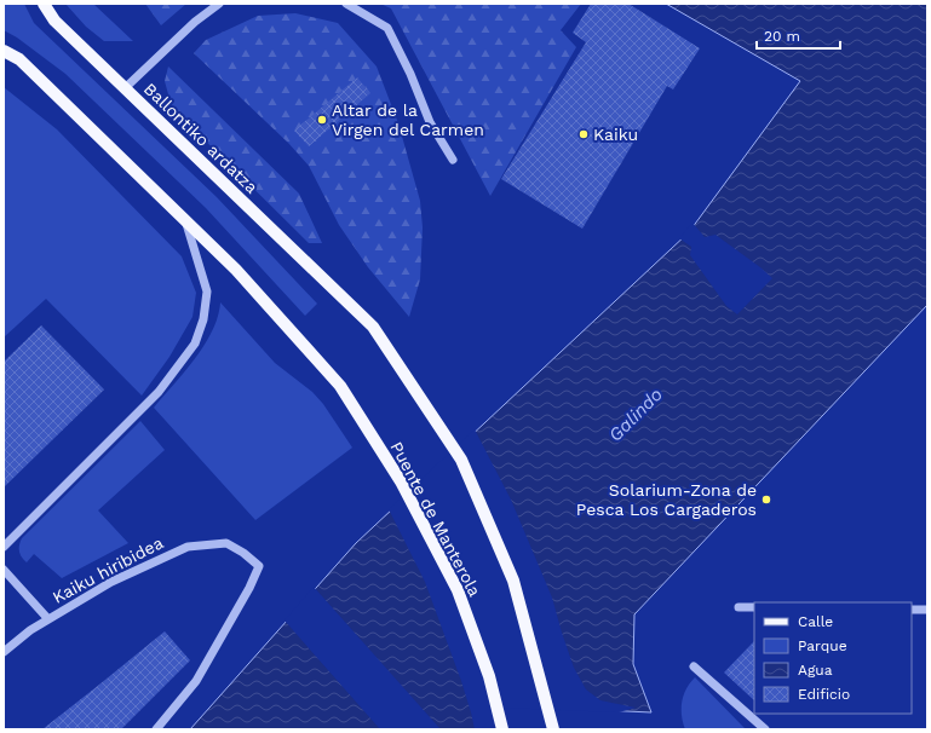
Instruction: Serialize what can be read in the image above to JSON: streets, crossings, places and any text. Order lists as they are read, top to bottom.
{
  "streets": {
    "main road": ["Ballontiko ardatza", "Puente de Manterola"],
    "street": ["Kaiku hiribidea"]
  },
  "water": ["Galindo"],
  "places": ["Altar de la Virgen del Carmen", "Kaiku", "Solarium-Zona de Pesca Los Cargaderos"],
  "legend": [
    "Calle",
    "Parque",
    "Agua",
    "Edificio"
  ],
  "scale_bar": "20 m"
}
